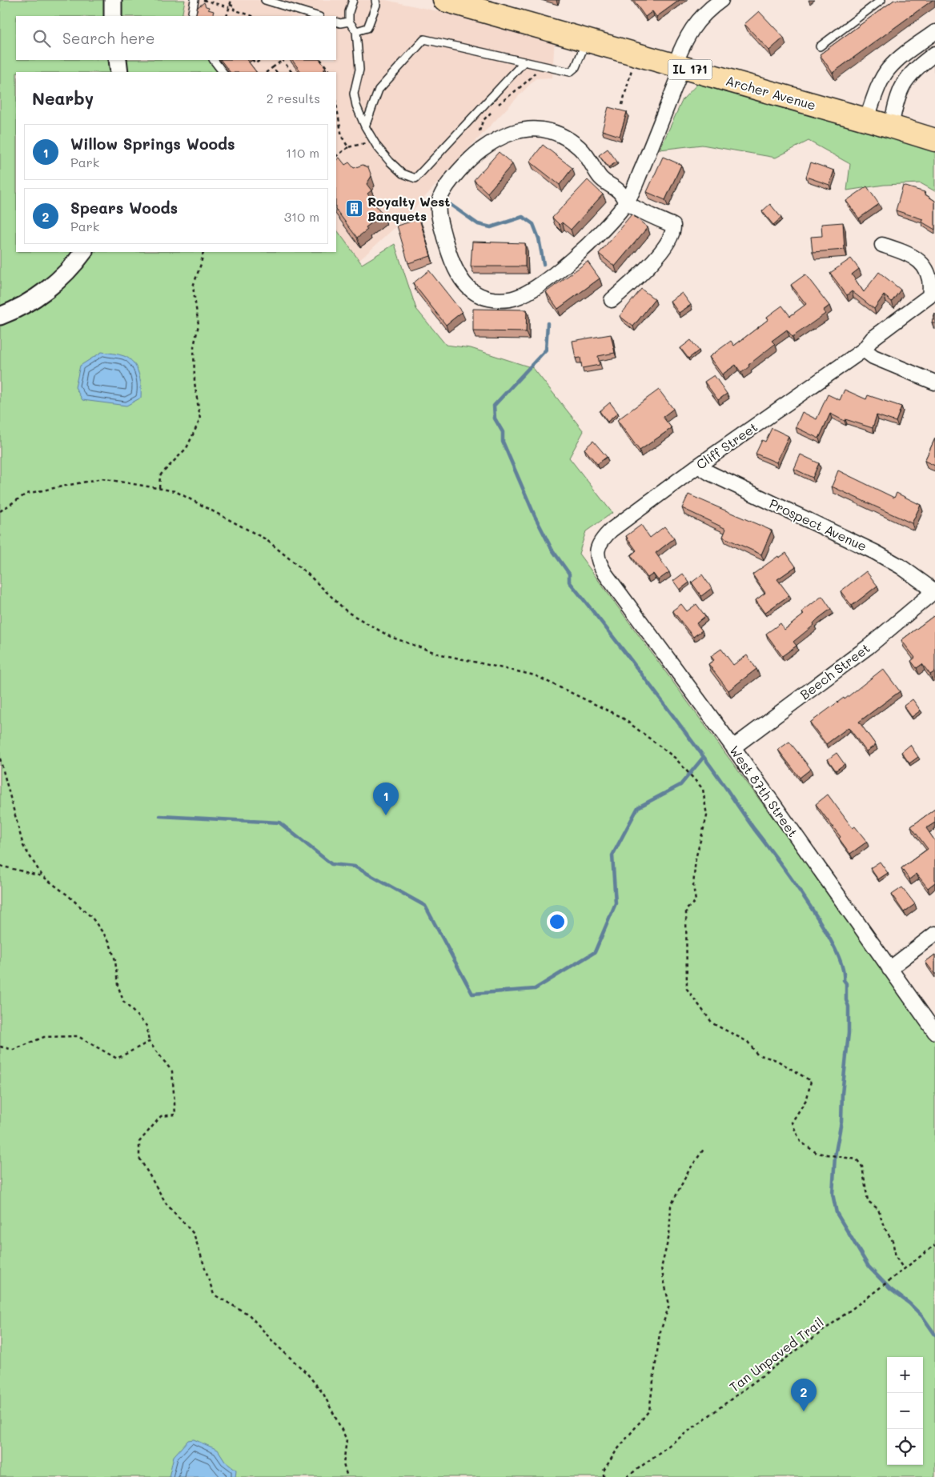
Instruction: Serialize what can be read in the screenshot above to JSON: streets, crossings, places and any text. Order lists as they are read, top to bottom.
{
  "streets": {
    "main road": ["IL 171", "Archer Avenue"],
    "street": [
      "Cliff Street",
      "Prospect Avenue",
      "Beech Street",
      "West 87th Street"
    ],
    "path": ["Tan Unpaved Trail"]
  },
  "crossings": [
    ["Cliff Street", "Prospect Avenue"],
    ["Cliff Street", "West 87th Street"],
    ["Prospect Avenue", "Beech Street"],
    ["Beech Street", "West 87th Street"]
  ],
  "places": {
    "building": ["Royalty West Banquets"]
  },
  "page": {
    "search": "Search here",
    "heading": ["Nearby", "2 results"],
    "list": [
      {
        "mark": "1",
        "name": "Willow Springs Woods",
        "note": "Park",
        "value": "110 m"
      },
      {
        "mark": "2",
        "name": "Spears Woods",
        "note": "Park",
        "value": "310 m"
      }
    ],
    "pins": ["1", "2"],
    "map_buttons": ["+", "−"]
  }
}
